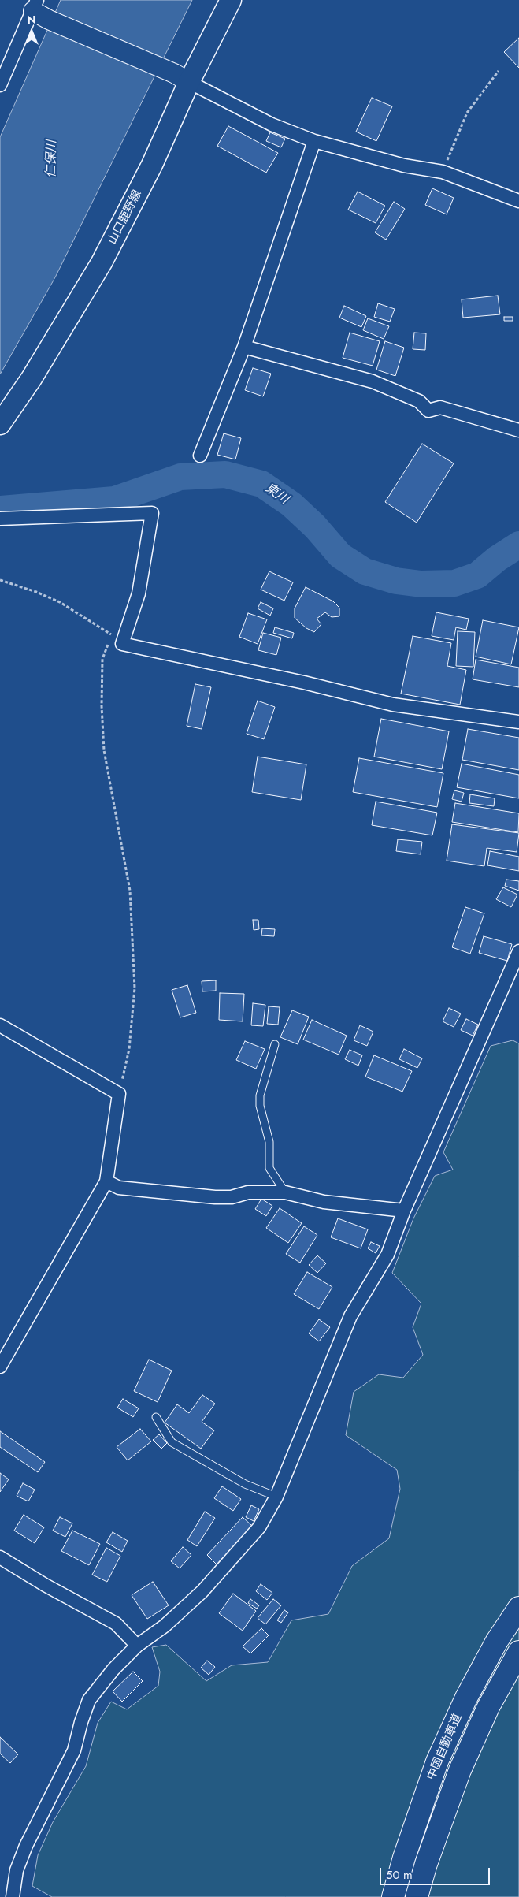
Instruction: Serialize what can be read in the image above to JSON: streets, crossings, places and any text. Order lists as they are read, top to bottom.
{
  "streets": {
    "highway": ["中国自動車道"],
    "main road": ["山口鹿野線"]
  },
  "water": ["仁保川", "東川"],
  "scale_bar": "50 m",
  "north": "top"
}
